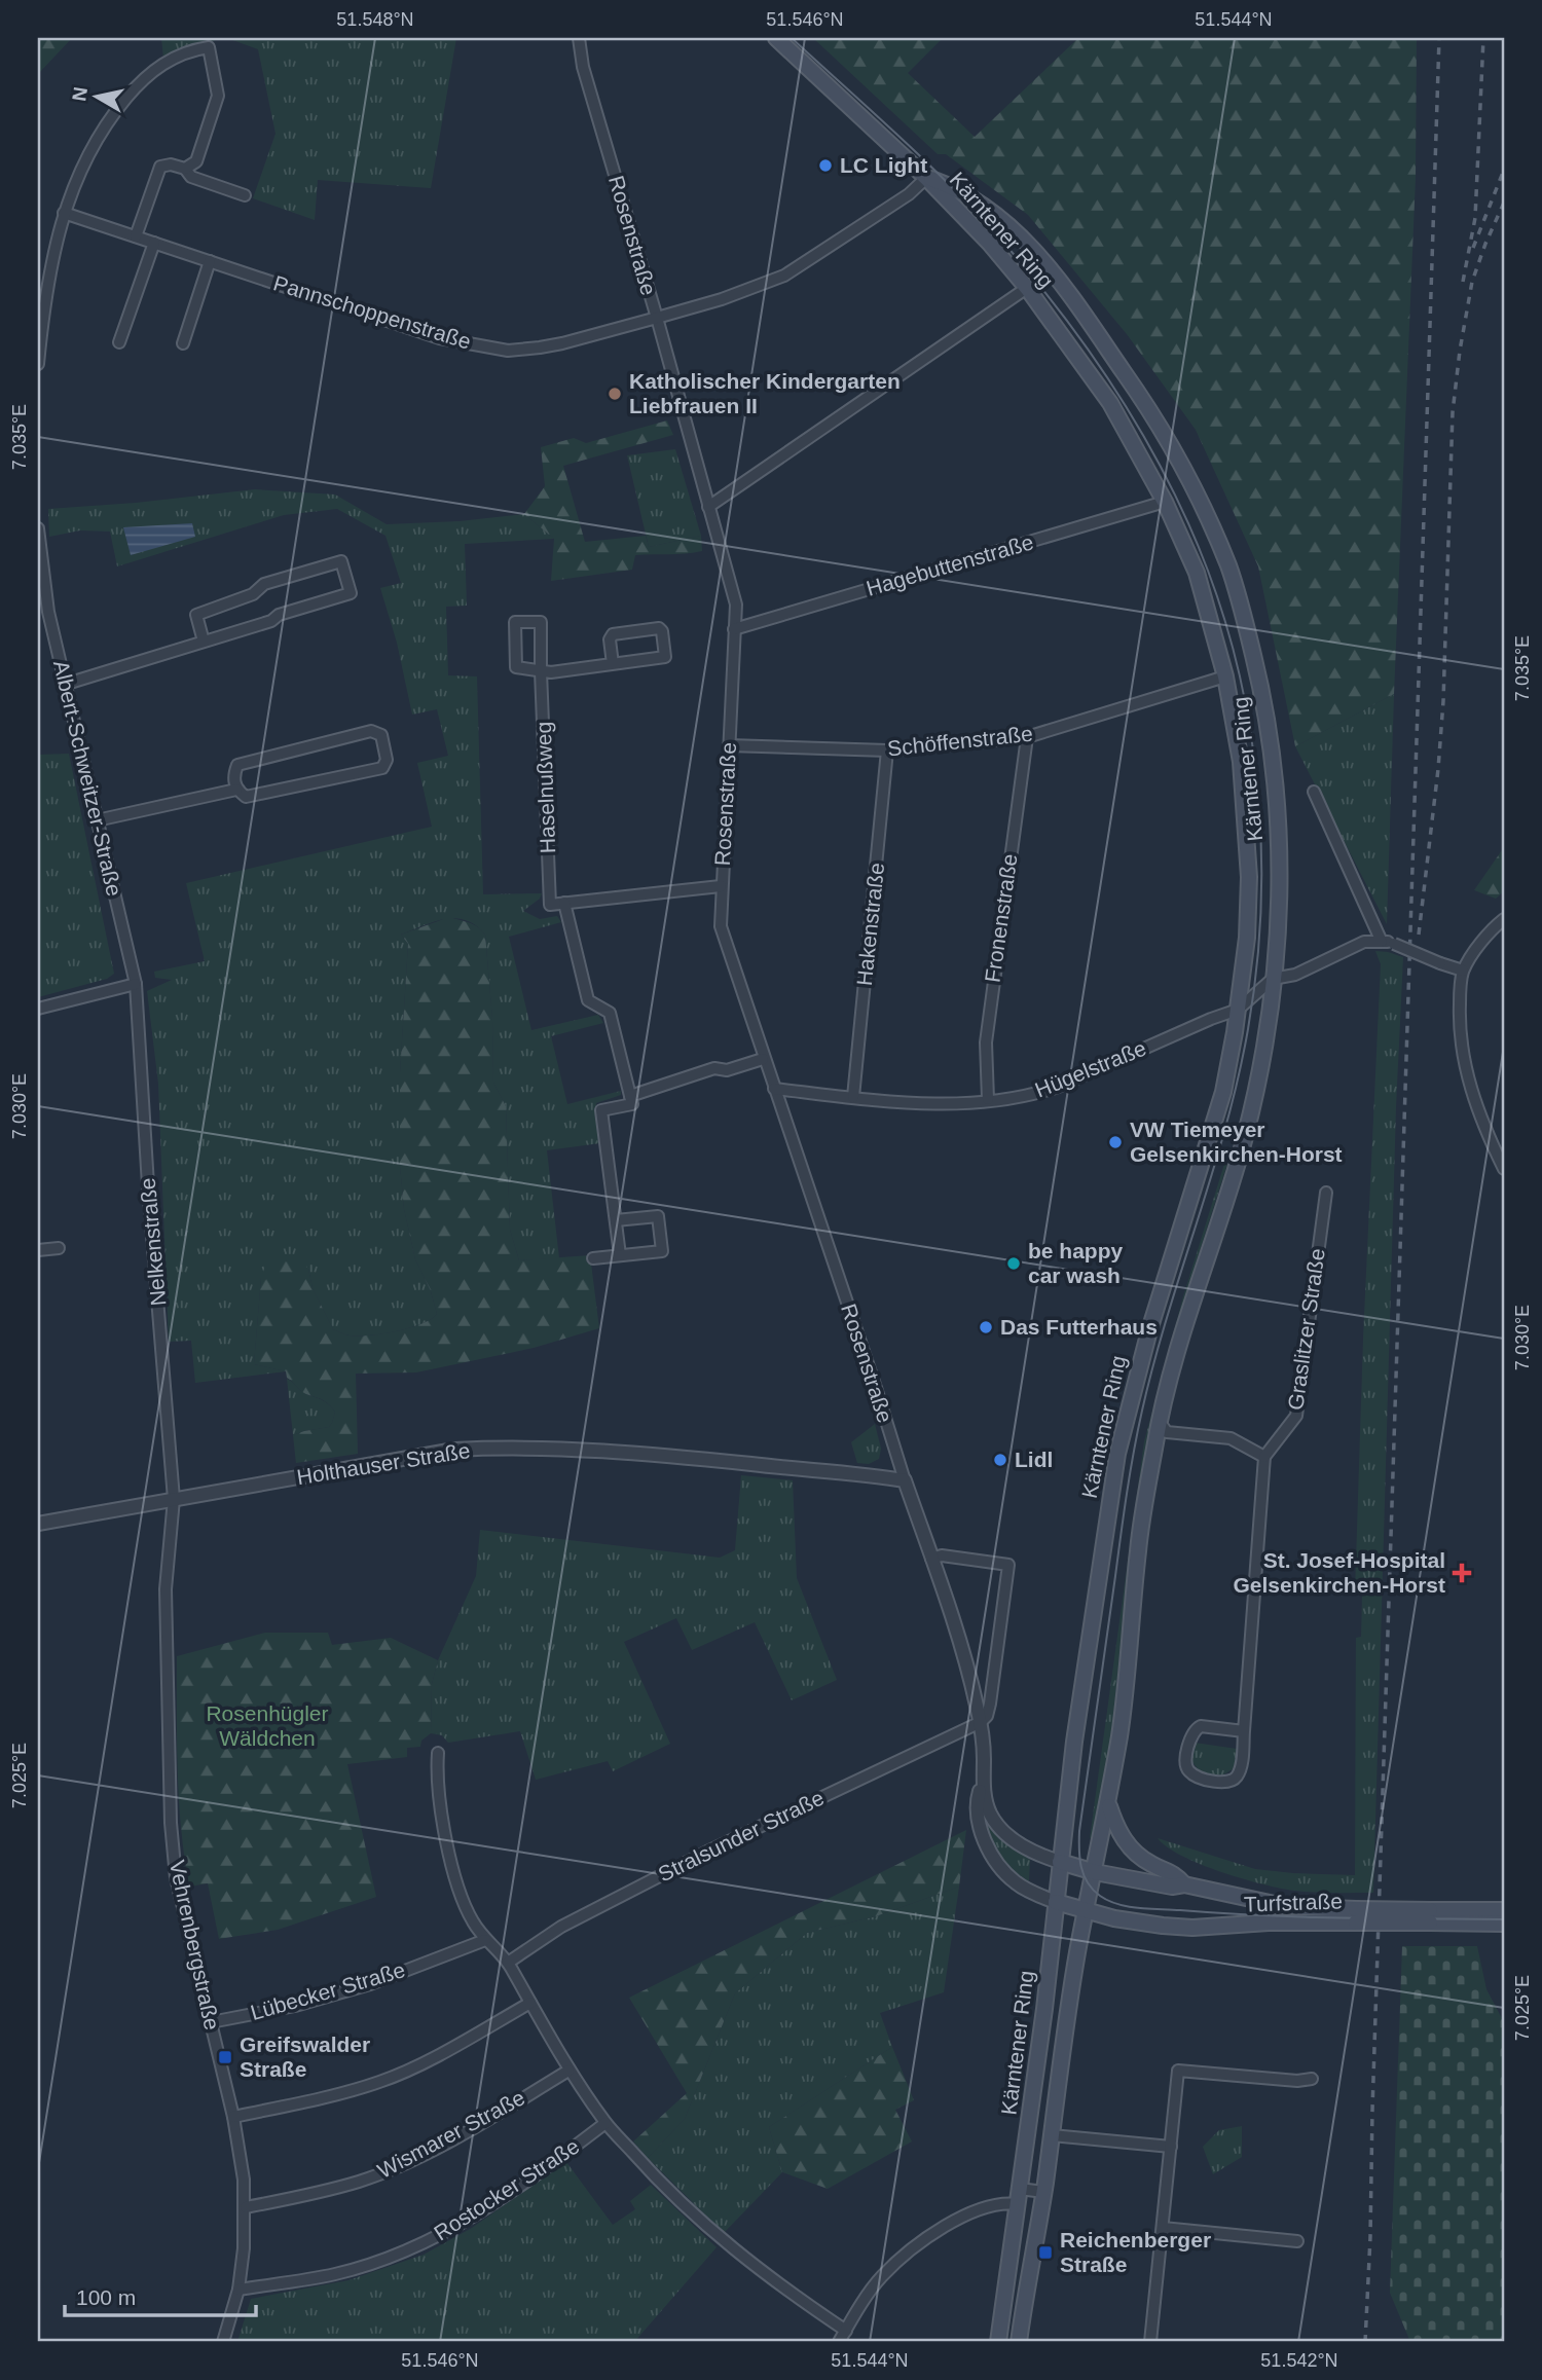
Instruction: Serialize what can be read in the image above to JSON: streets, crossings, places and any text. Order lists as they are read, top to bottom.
{
  "streets": {
    "main road": ["Kärntener Ring", "Turfstraße"],
    "street": [
      "Rosenstraße",
      "Pannschoppenstraße",
      "Hagebuttenstraße",
      "Schöffenstraße",
      "Albert-Schweitzer-Straße",
      "Haselnußweg",
      "Fronenstraße",
      "Hakenstraße",
      "Hügelstraße",
      "Nelkenstraße",
      "Graslitzer Straße",
      "Holthauser Straße",
      "Stralsunder Straße",
      "Vehrenbergstraße",
      "Lübecker Straße",
      "Wismarer Straße",
      "Rostocker Straße"
    ]
  },
  "crossings": [
    ["Kärntener Ring", "Rosenstraße"],
    ["Kärntener Ring", "Pannschoppenstraße"],
    ["Kärntener Ring", "Hagebuttenstraße"],
    ["Kärntener Ring", "Schöffenstraße"],
    ["Kärntener Ring", "Hügelstraße"],
    ["Kärntener Ring", "Turfstraße"],
    ["Rosenstraße", "Pannschoppenstraße"],
    ["Rosenstraße", "Hagebuttenstraße"],
    ["Rosenstraße", "Schöffenstraße"],
    ["Rosenstraße", "Hügelstraße"],
    ["Rosenstraße", "Holthauser Straße"],
    ["Rosenstraße", "Stralsunder Straße"],
    ["Schöffenstraße", "Fronenstraße"],
    ["Schöffenstraße", "Hakenstraße"],
    ["Albert-Schweitzer-Straße", "Nelkenstraße"],
    ["Fronenstraße", "Hügelstraße"],
    ["Hakenstraße", "Hügelstraße"],
    ["Nelkenstraße", "Holthauser Straße"],
    ["Nelkenstraße", "Vehrenbergstraße"],
    ["Holthauser Straße", "Vehrenbergstraße"],
    ["Vehrenbergstraße", "Lübecker Straße"],
    ["Vehrenbergstraße", "Wismarer Straße"],
    ["Vehrenbergstraße", "Rostocker Straße"]
  ],
  "parks": ["Rosenhügler Wäldchen"],
  "places": {
    "other": [
      "LC Light",
      "Katholischer Kindergarten Liebfrauen II",
      "VW Tiemeyer Gelsenkirchen-Horst",
      "be happy car wash",
      "Das Futterhaus",
      "Lidl"
    ],
    "health": ["St. Josef-Hospital Gelsenkirchen-Horst"],
    "transit": ["Greifswalder Straße", "Reichenberger Straße"]
  },
  "scale_bar": "100 m",
  "north": "left",
  "coordinates": [
    "51.548°N",
    "51.546°N",
    "51.544°N",
    "7.035°E",
    "7.030°E",
    "7.025°E",
    "51.542°N"
  ]
}
